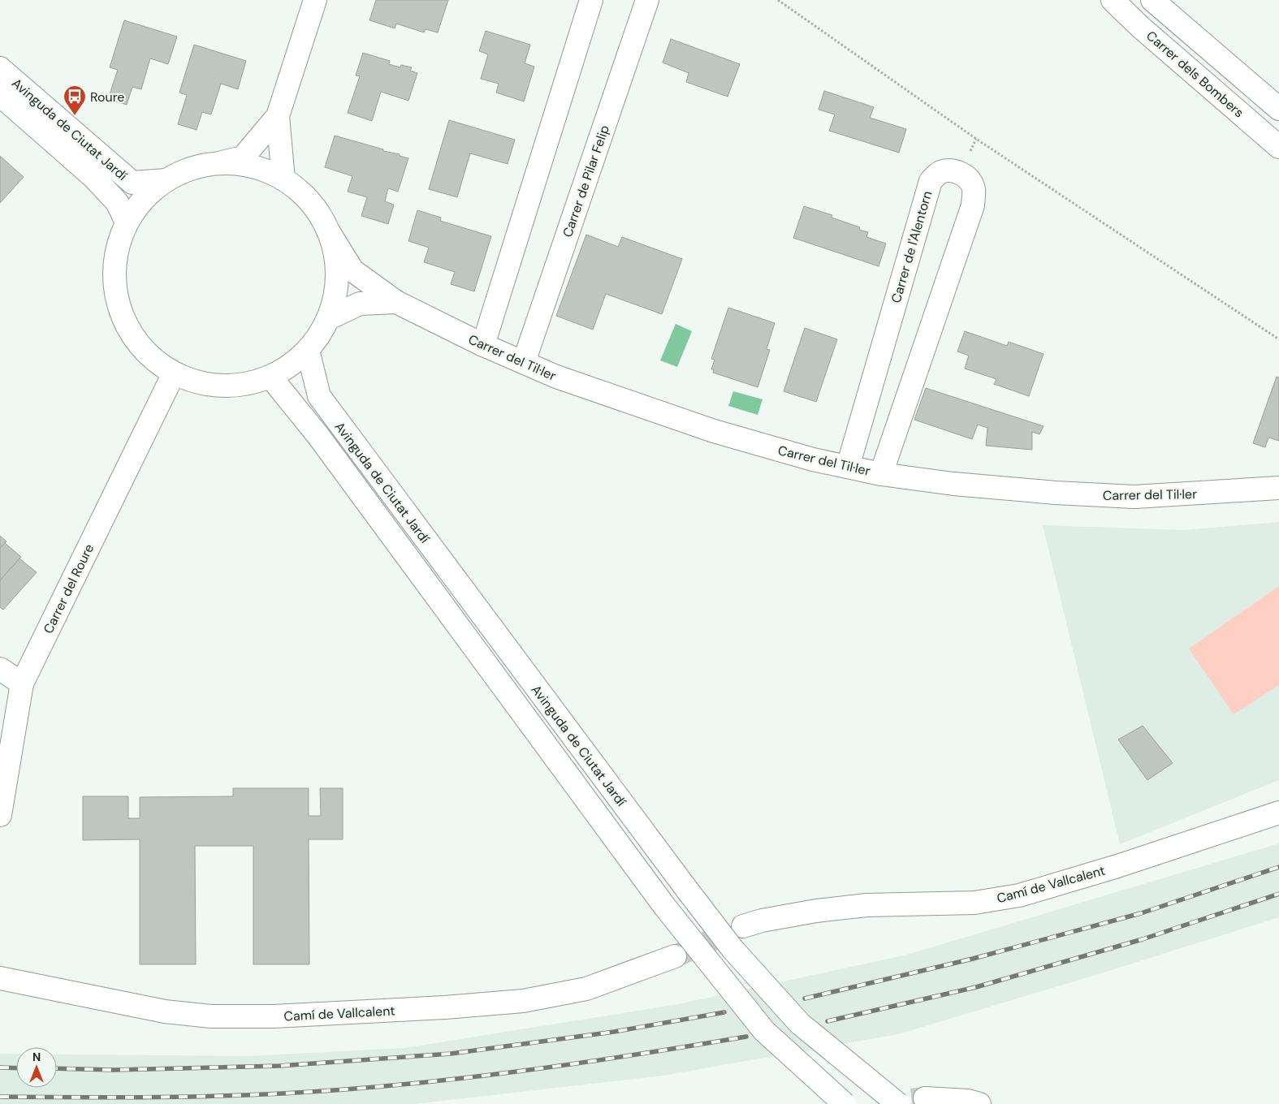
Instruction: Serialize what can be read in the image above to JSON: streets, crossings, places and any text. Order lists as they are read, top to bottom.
{
  "streets": {
    "street": [
      "Carrer dels Bombers",
      "Avinguda de Ciutat Jardí",
      "Carrer de Pilar Felip",
      "Carrer de l'Alentorn",
      "Carrer del Til·ler",
      "Carrer del Roure",
      "Camí de Vallcalent"
    ]
  },
  "crossings": [
    ["Carrer de Pilar Felip", "Carrer del Til·ler"],
    ["Carrer de l'Alentorn", "Carrer del Til·ler"]
  ],
  "places": {
    "bus stop": ["Roure"]
  },
  "north": "top"
}
